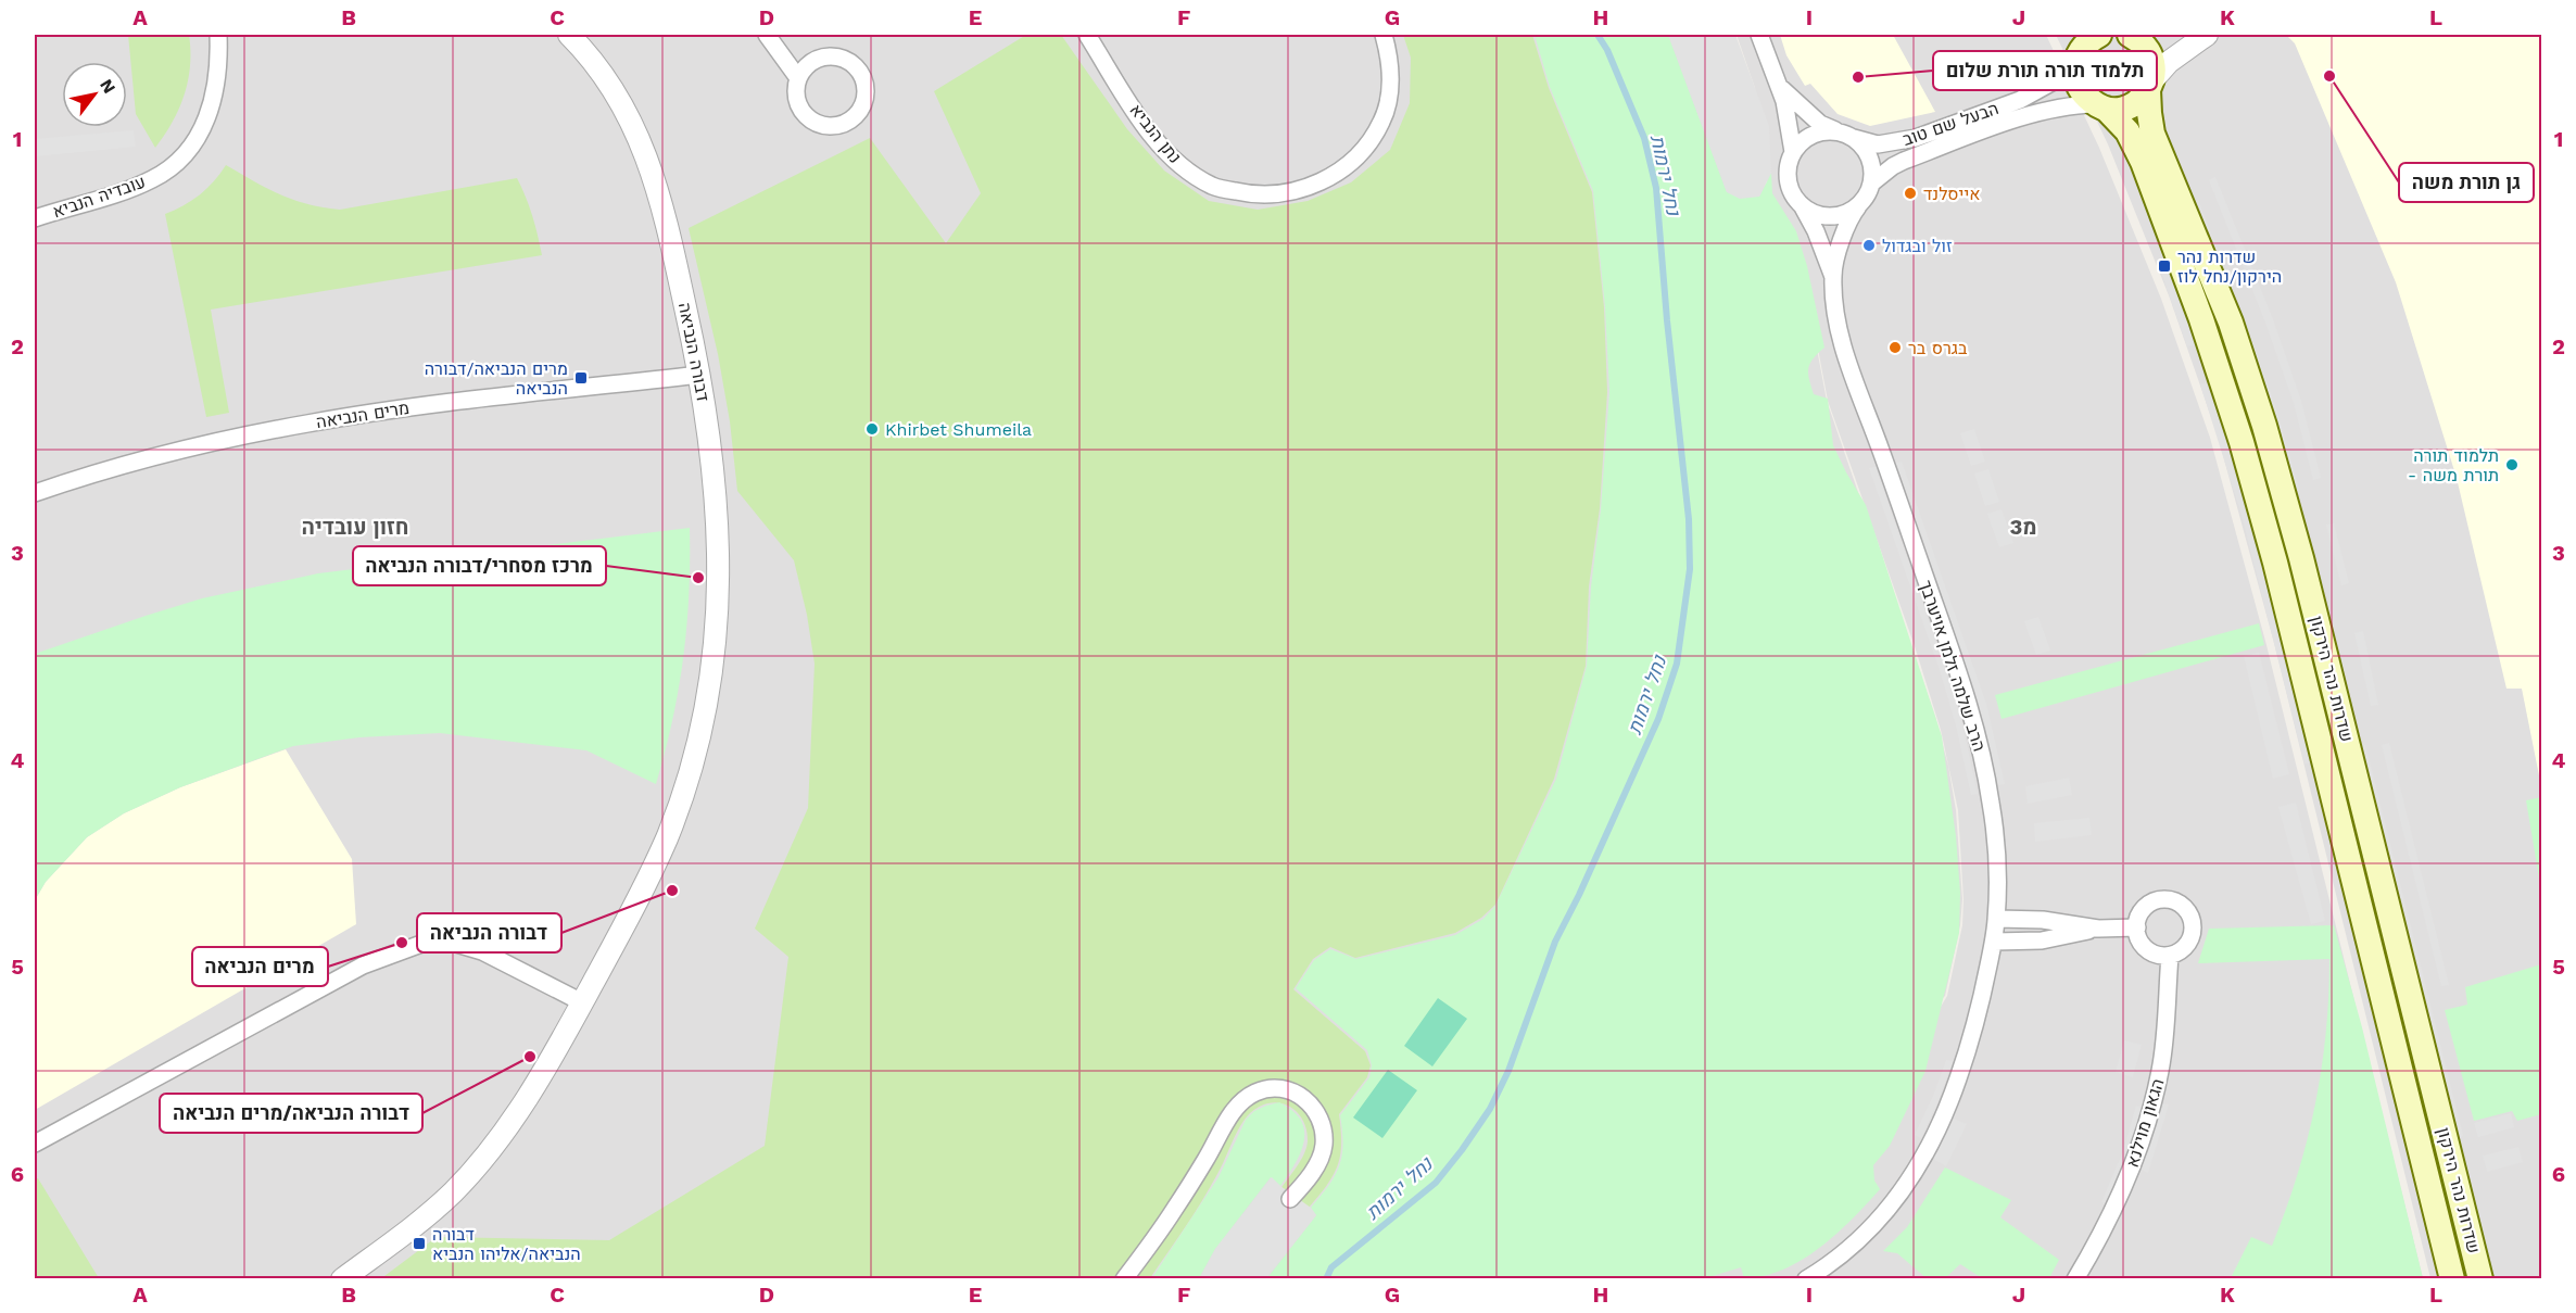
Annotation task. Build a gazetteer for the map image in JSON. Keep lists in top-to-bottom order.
{
  "streets": {
    "main road": ["שדרות נהר הירקון"],
    "street": [
      "הבעל שם טוב",
      "נתן הנביא",
      "עובדיה הנביא",
      "דבורה הנביאה",
      "מרים הנביאה",
      "הרב שלמה זלמן אויערבך",
      "הגאון מוילנא"
    ]
  },
  "crossings": [
    ["הבעל שם טוב", "שדרות נהר הירקון"],
    ["דבורה הנביאה", "מרים הנביאה"]
  ],
  "districts": ["חזון עובדיה", "מ3"],
  "water": ["נחל ירמות"],
  "places": {
    "other": [
      "גן תורת משה",
      "תלמוד תורה תורת שלום",
      "אייסלנד",
      "זול ובגדול",
      "בגרס בר",
      "Khirbet Shumeila",
      "תלמוד תורה - תורת משה",
      "מרכז מסחרי/דבורה הנביאה",
      "דבורה הנביאה",
      "מרים הנביאה",
      "דבורה הנביאה/מרים הנביאה"
    ],
    "transit": ["שדרות נהר הירקון/נחל לוז", "מרים הנביאה/דבורה הנביאה", "דבורה הנביאה/אליהו הנביא"]
  },
  "north": "top right",
  "grid": {
    "columns": [
      "A",
      "B",
      "C",
      "D",
      "E",
      "F",
      "G",
      "H",
      "I",
      "J",
      "K",
      "L"
    ],
    "rows": [
      "1",
      "2",
      "3",
      "4",
      "5",
      "6"
    ]
  }
}
